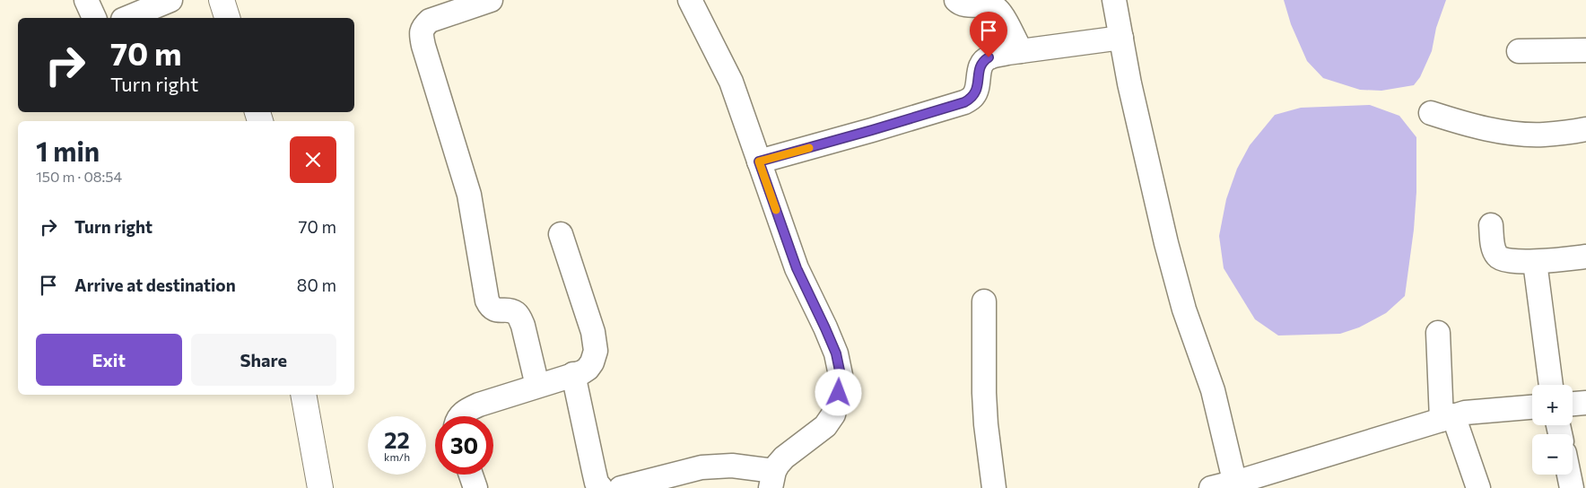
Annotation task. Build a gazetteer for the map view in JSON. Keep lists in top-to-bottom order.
{
  "page": {
    "turn": ["70 m", "Turn right"],
    "heading": ["1 min", "150 m · 08:54"],
    "list": [
      {
        "name": "Turn right",
        "value": "70 m"
      },
      {
        "name": "Arrive at destination",
        "value": "80 m"
      }
    ],
    "buttons": ["Exit", "Share"],
    "map_buttons": ["+", "−"],
    "speed": "22 km/h",
    "limit": "30"
  }
}
